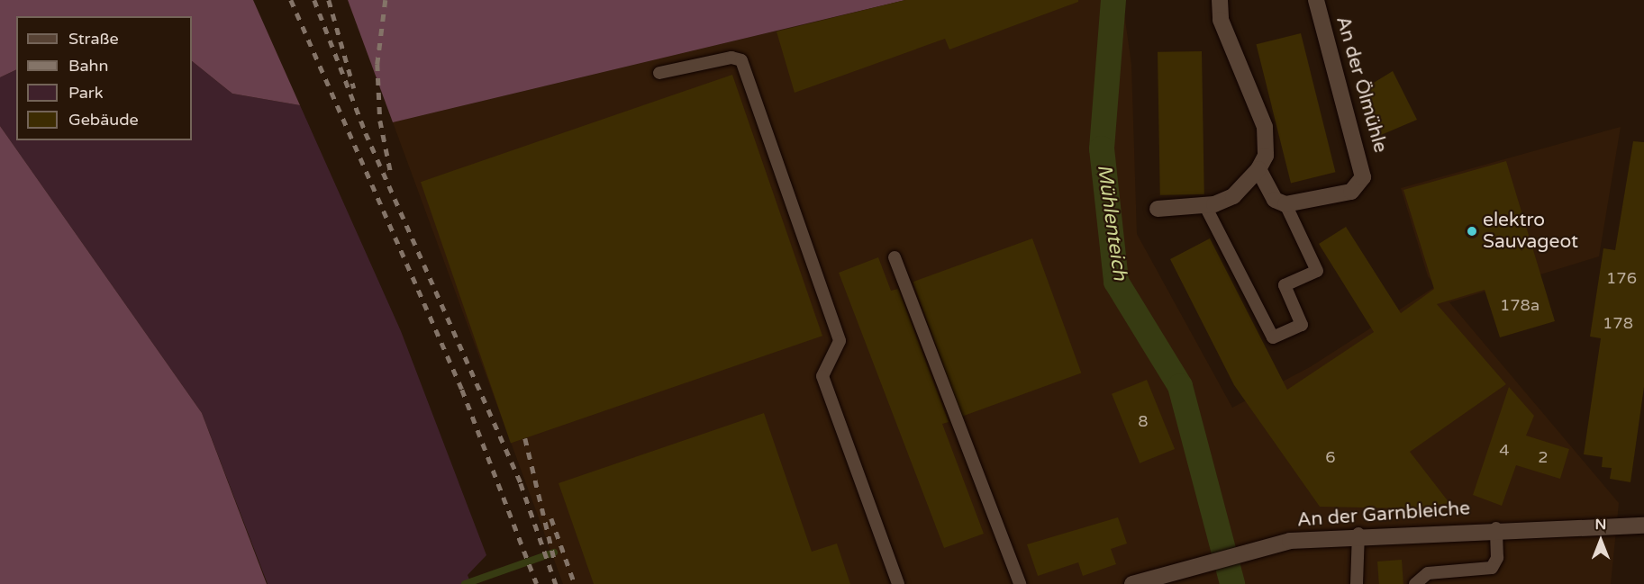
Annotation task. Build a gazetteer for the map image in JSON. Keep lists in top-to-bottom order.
{
  "streets": {
    "street": ["An der Ölmühle", "An der Garnbleiche"]
  },
  "water": ["Mühlenteich"],
  "places": ["elektro Sauvageot"],
  "house_numbers": [
    "176",
    "178a",
    "178",
    "8",
    "4",
    "6",
    "2"
  ],
  "legend": [
    "Straße",
    "Bahn",
    "Park",
    "Gebäude"
  ],
  "north": "top"
}
